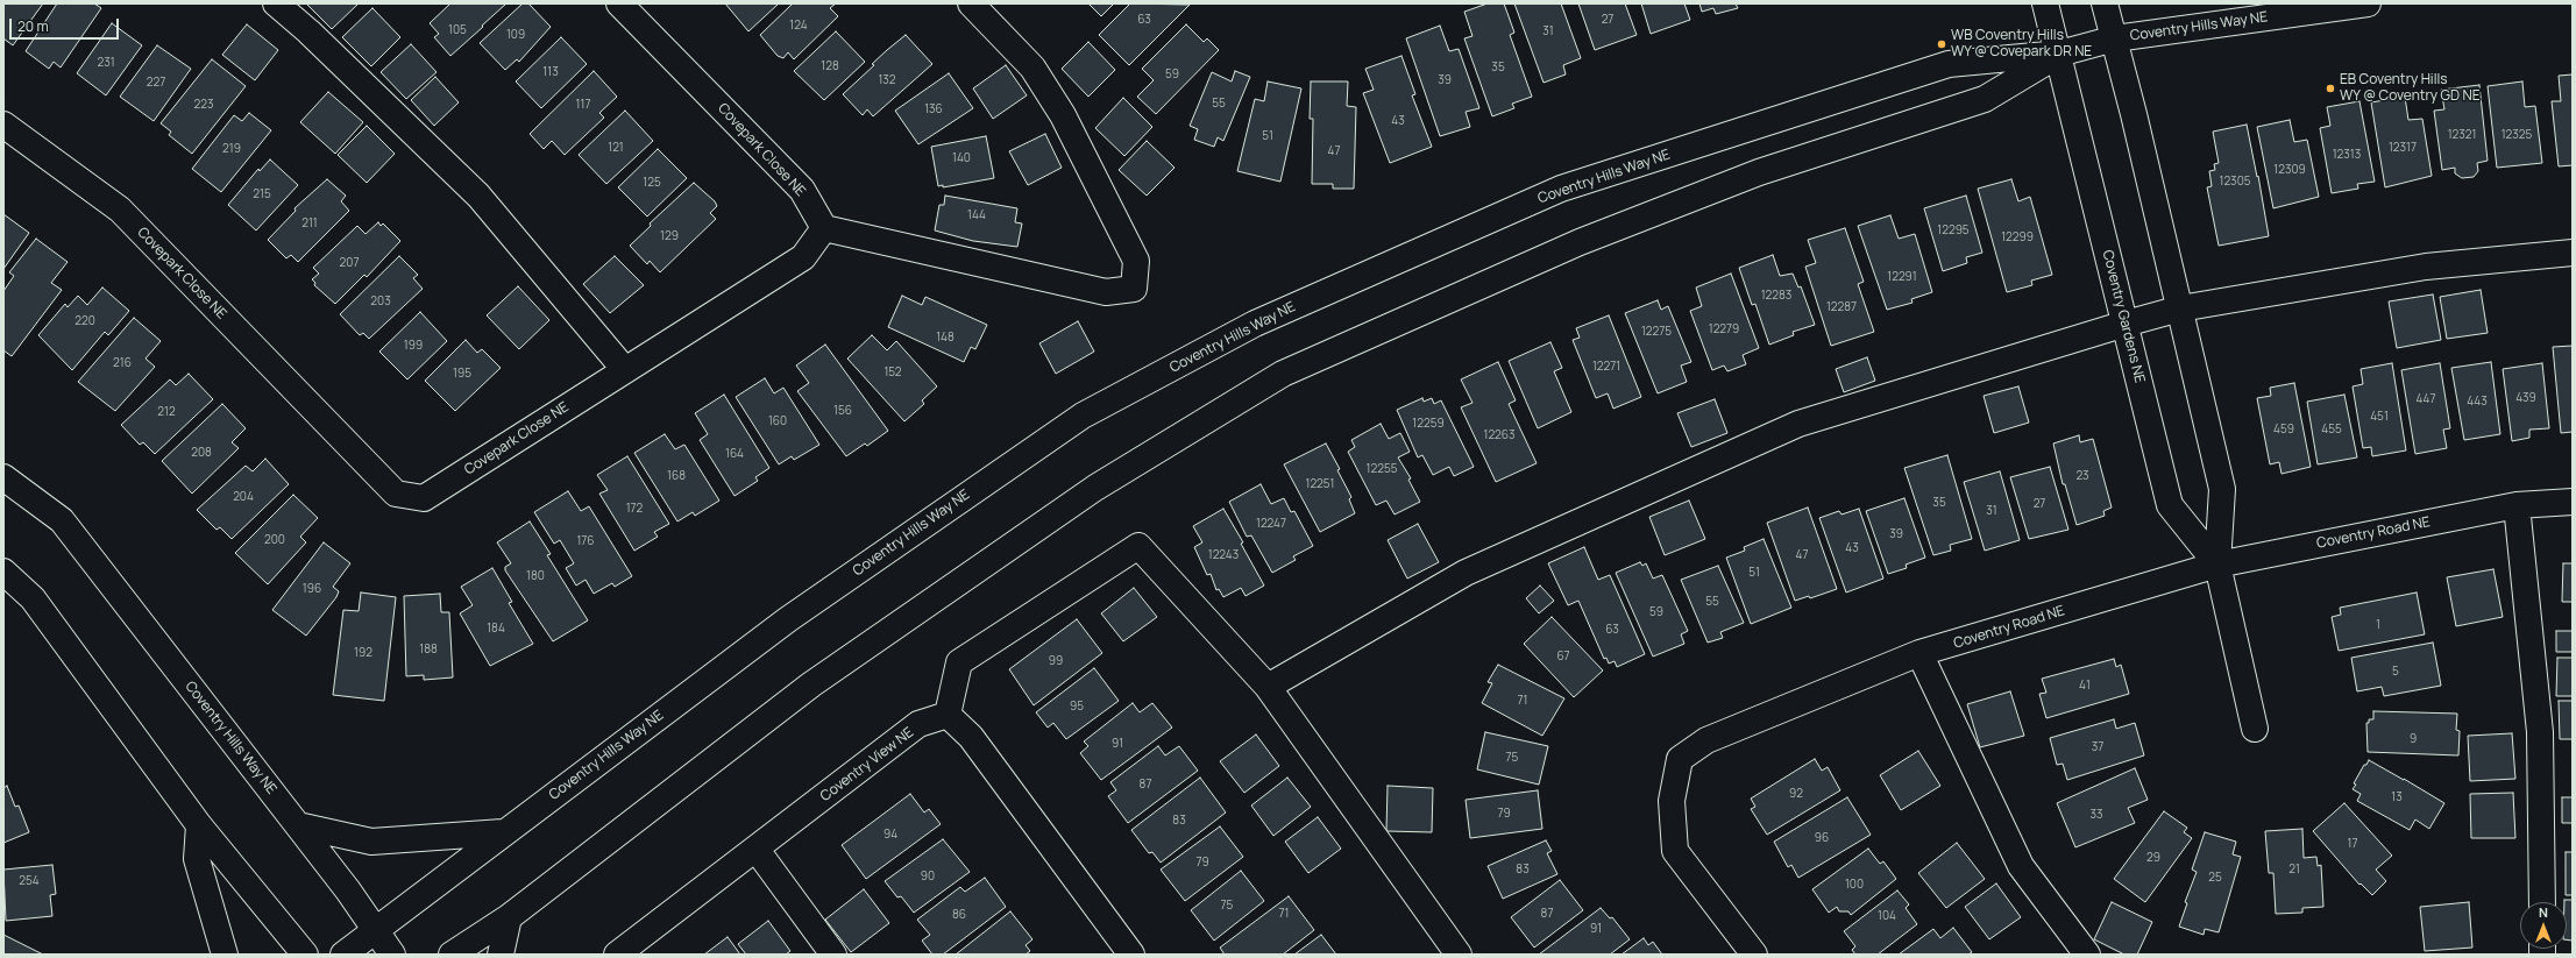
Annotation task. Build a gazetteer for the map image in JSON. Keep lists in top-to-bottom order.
{
  "streets": {
    "street": [
      "Coventry Hills Way NE",
      "Covepark Close NE",
      "Coventry Gardens NE",
      "Coventry Road NE",
      "Coventry View NE"
    ]
  },
  "crossings": [
    ["Coventry Hills Way NE", "Coventry Gardens NE"],
    ["Coventry Gardens NE", "Coventry Road NE"]
  ],
  "places": ["WB Coventry Hills WY @ Covepark DR NE", "EB Coventry Hills WY @ Coventry GD NE"],
  "house_numbers": [
    "63",
    "27",
    "124",
    "105",
    "31",
    "109",
    "231",
    "128",
    "35",
    "113",
    "59",
    "132",
    "39",
    "227",
    "55",
    "223",
    "117",
    "136",
    "43",
    "12321",
    "12325",
    "51",
    "121",
    "12317",
    "219",
    "47",
    "12313",
    "140",
    "12309",
    "12305",
    "125",
    "215",
    "144",
    "211",
    "12295",
    "129",
    "12299",
    "207",
    "12291",
    "12283",
    "203",
    "12287",
    "220",
    "12279",
    "12275",
    "148",
    "199",
    "216",
    "12271",
    "152",
    "195",
    "439",
    "447",
    "443",
    "156",
    "212",
    "451",
    "160",
    "12259",
    "459",
    "455",
    "12263",
    "208",
    "164",
    "12255",
    "168",
    "23",
    "12251",
    "204",
    "35",
    "27",
    "172",
    "31",
    "12247",
    "39",
    "200",
    "176",
    "43",
    "12243",
    "47",
    "51",
    "180",
    "196",
    "55",
    "59",
    "1",
    "184",
    "63",
    "188",
    "192",
    "67",
    "99",
    "5",
    "41",
    "71",
    "95",
    "9",
    "91",
    "37",
    "75",
    "87",
    "92",
    "13",
    "79",
    "33",
    "83",
    "94",
    "96",
    "17",
    "29",
    "79",
    "83",
    "21",
    "90",
    "25",
    "254",
    "100",
    "75",
    "71",
    "87",
    "86",
    "104",
    "91"
  ],
  "scale_bar": "20 m",
  "north": "top"
}
